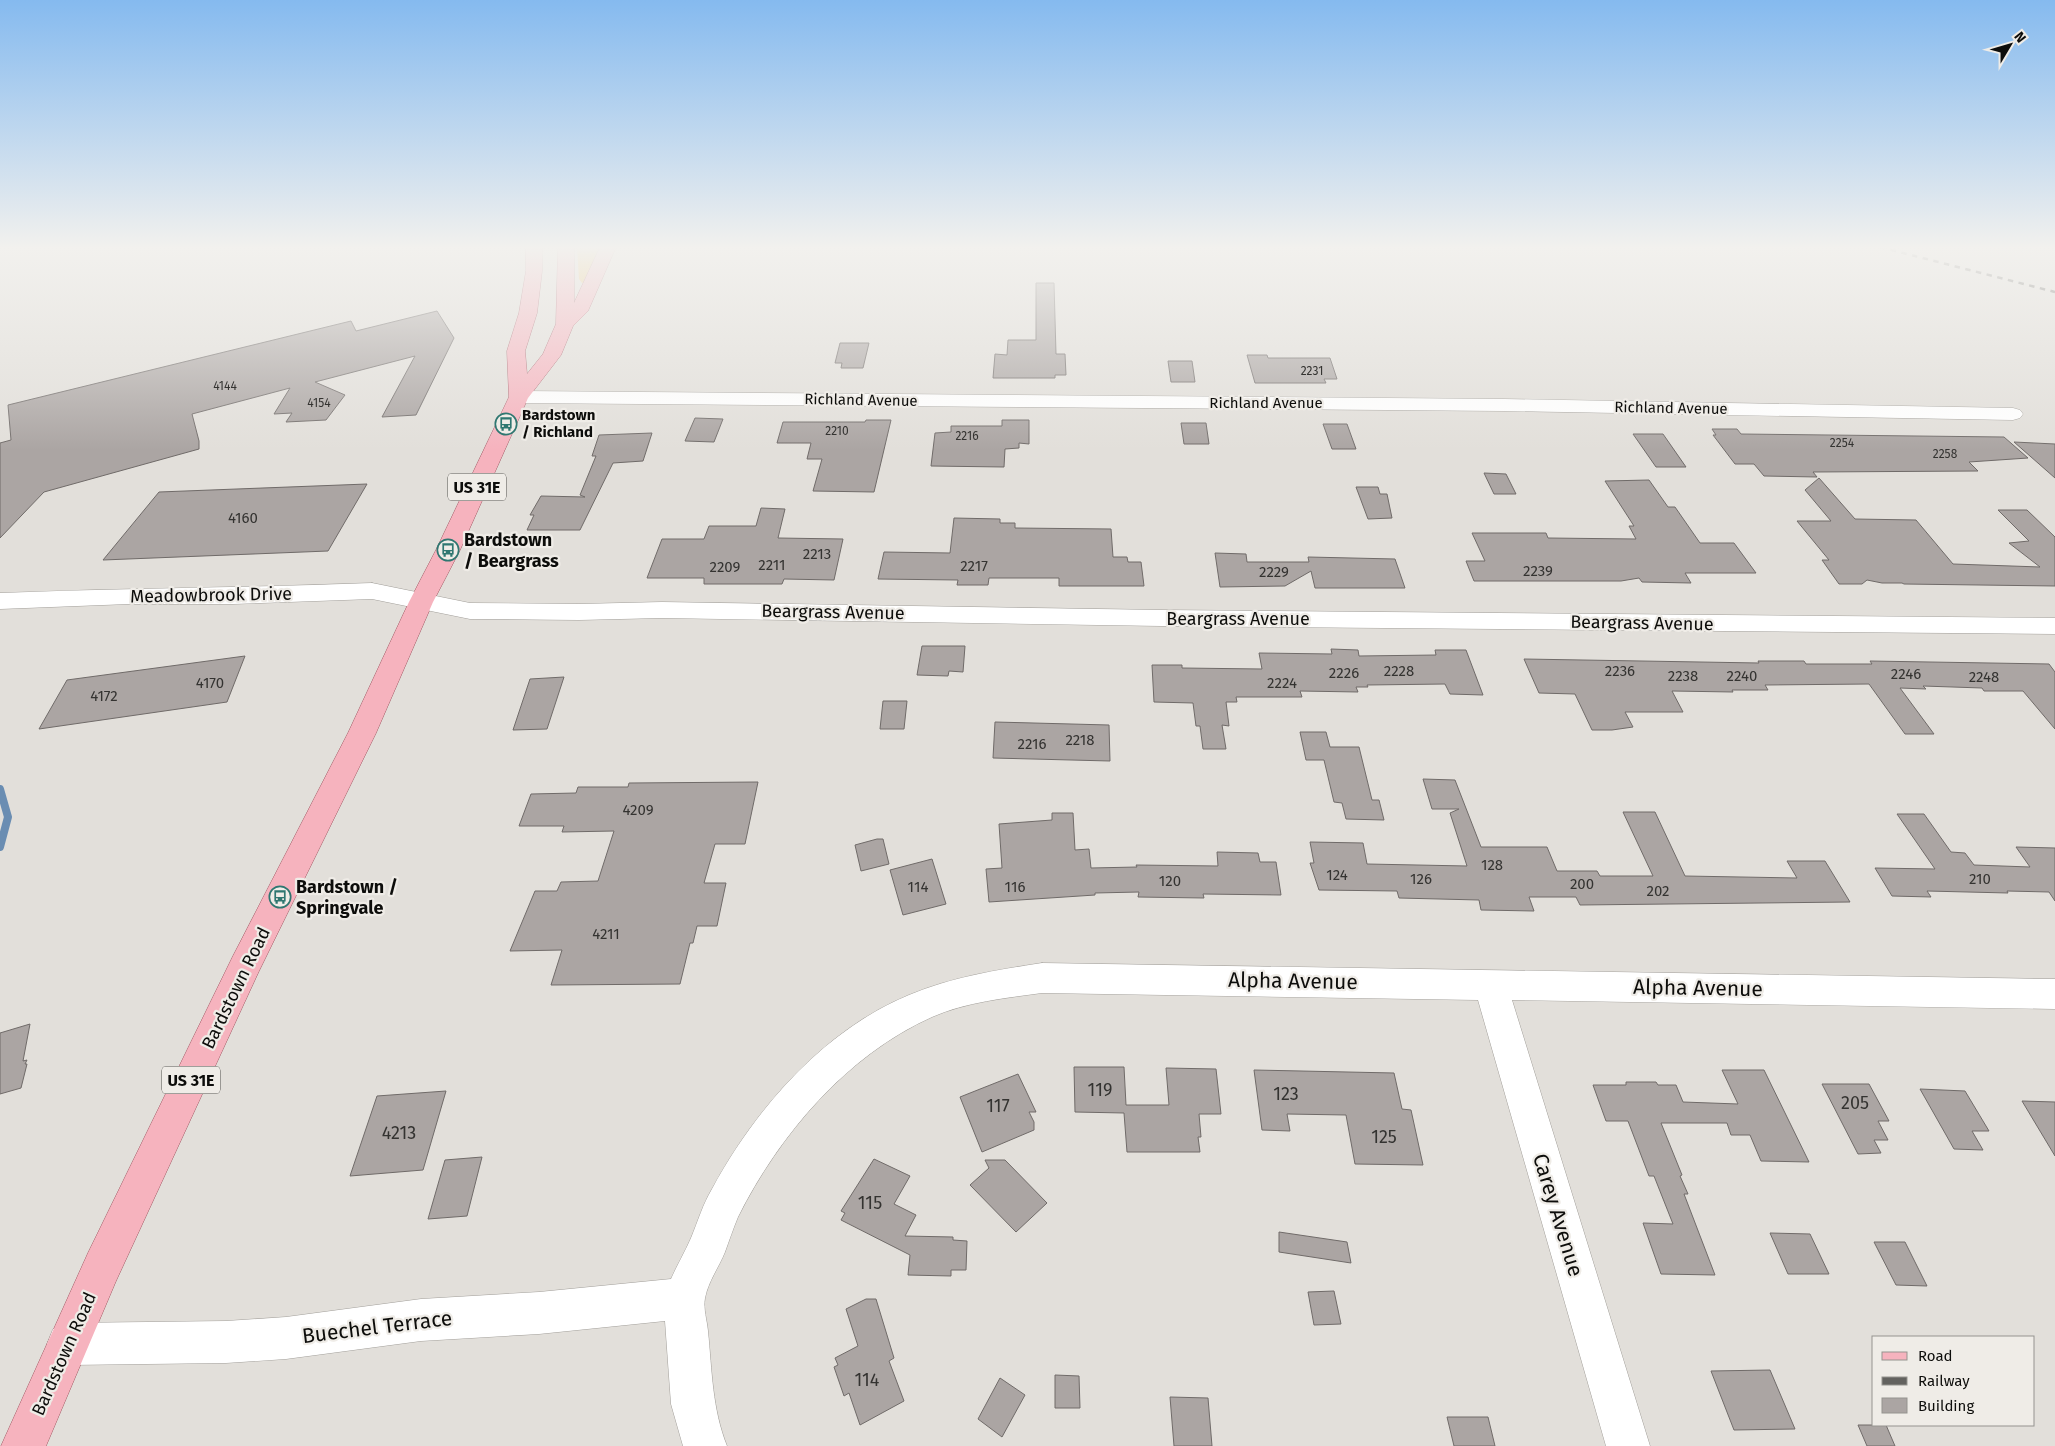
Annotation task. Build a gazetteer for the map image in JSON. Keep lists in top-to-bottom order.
{
  "streets": {
    "main road": ["US 31E", "Bardstown Road"],
    "street": [
      "Richland Avenue",
      "Meadowbrook Drive",
      "Beargrass Avenue",
      "Alpha Avenue",
      "Carey Avenue",
      "Buechel Terrace"
    ]
  },
  "crossings": [
    ["Richland Avenue", "Bardstown Road"],
    ["US 31E", "Bardstown Road"],
    ["Meadowbrook Drive", "Beargrass Avenue"],
    ["Meadowbrook Drive", "Bardstown Road"],
    ["Beargrass Avenue", "Bardstown Road"],
    ["Alpha Avenue", "Carey Avenue"],
    ["Alpha Avenue", "Buechel Terrace"],
    ["Bardstown Road", "Buechel Terrace"]
  ],
  "places": {
    "bus stop": ["Bardstown / Richland", "Bardstown / Beargrass", "Bardstown / Springvale"]
  },
  "house_numbers": [
    "2231",
    "4144",
    "4154",
    "2210",
    "2216",
    "2254",
    "2258",
    "4160",
    "2213",
    "2211",
    "2217",
    "2209",
    "2239",
    "2229",
    "2228",
    "2236",
    "2226",
    "2246",
    "2238",
    "2240",
    "2248",
    "4170",
    "2224",
    "4172",
    "2218",
    "2216",
    "4209",
    "128",
    "124",
    "126",
    "210",
    "120",
    "200",
    "114",
    "116",
    "202",
    "4211",
    "119",
    "123",
    "205",
    "117",
    "4213",
    "125",
    "115",
    "114"
  ],
  "legend": ["Road", "Railway", "Building"],
  "north": "top right"
}
